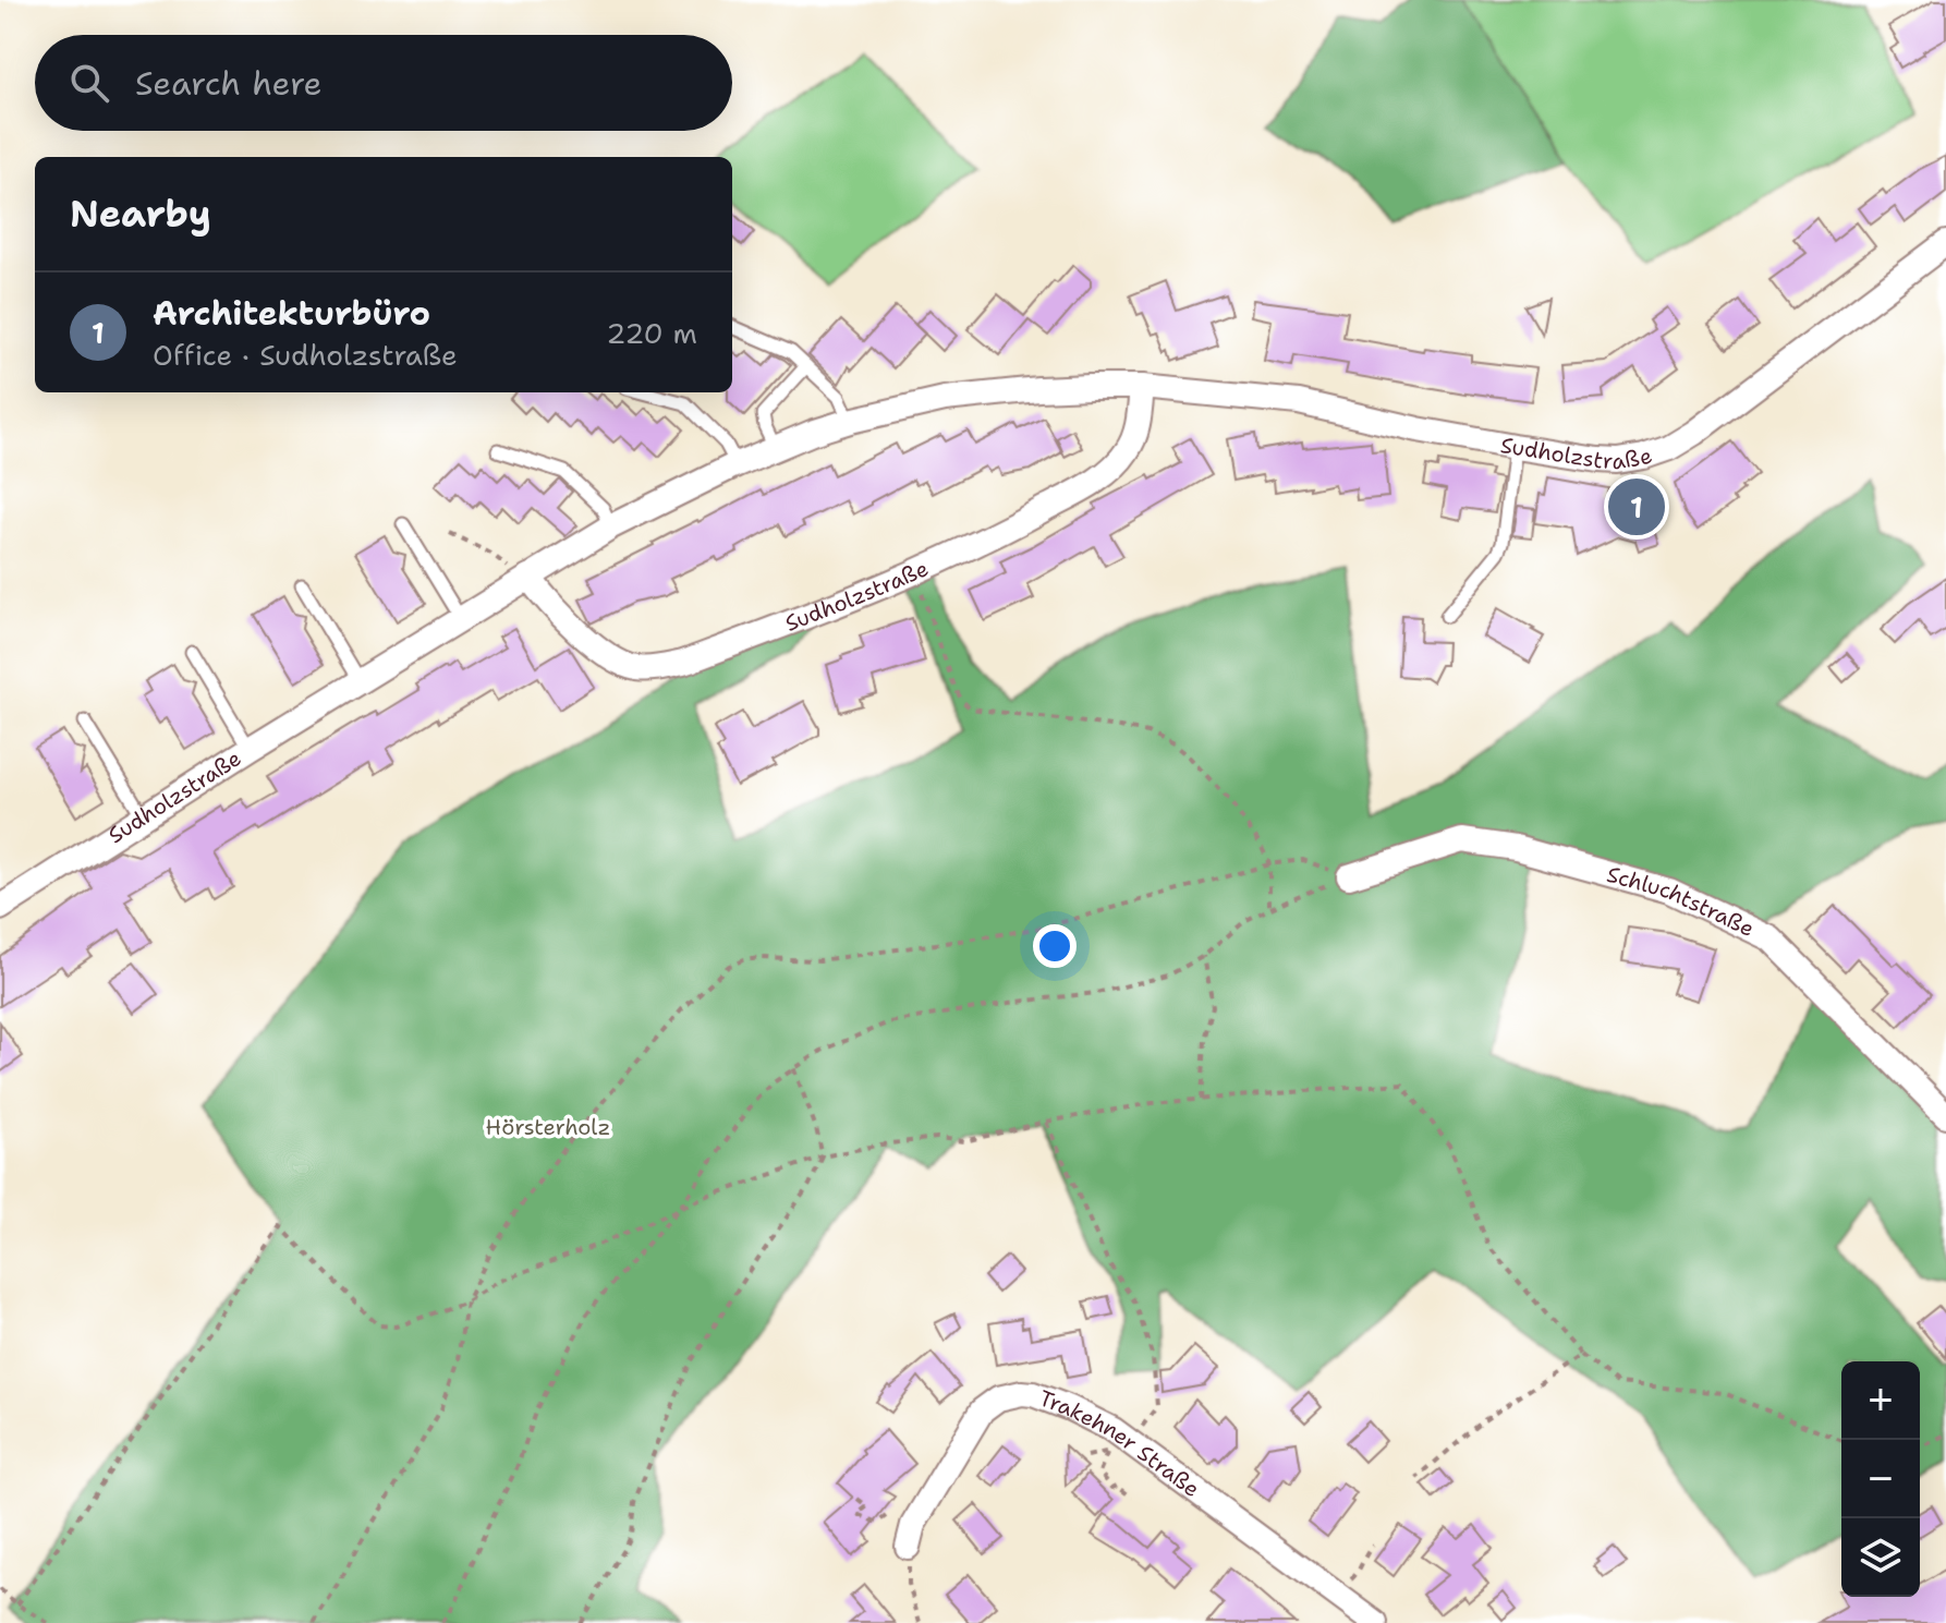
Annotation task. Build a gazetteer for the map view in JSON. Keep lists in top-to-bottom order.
{
  "streets": {
    "street": ["Sudholzstraße", "Schluchtstraße", "Trakehner Straße"]
  },
  "parks": ["Hörsterholz"],
  "page": {
    "search": "Search here",
    "heading": "Nearby",
    "list": [
      {
        "mark": "1",
        "name": "Architekturbüro",
        "note": "Office · Sudholzstraße",
        "value": "220 m"
      }
    ],
    "pins": "1",
    "map_buttons": ["+", "−"]
  }
}
